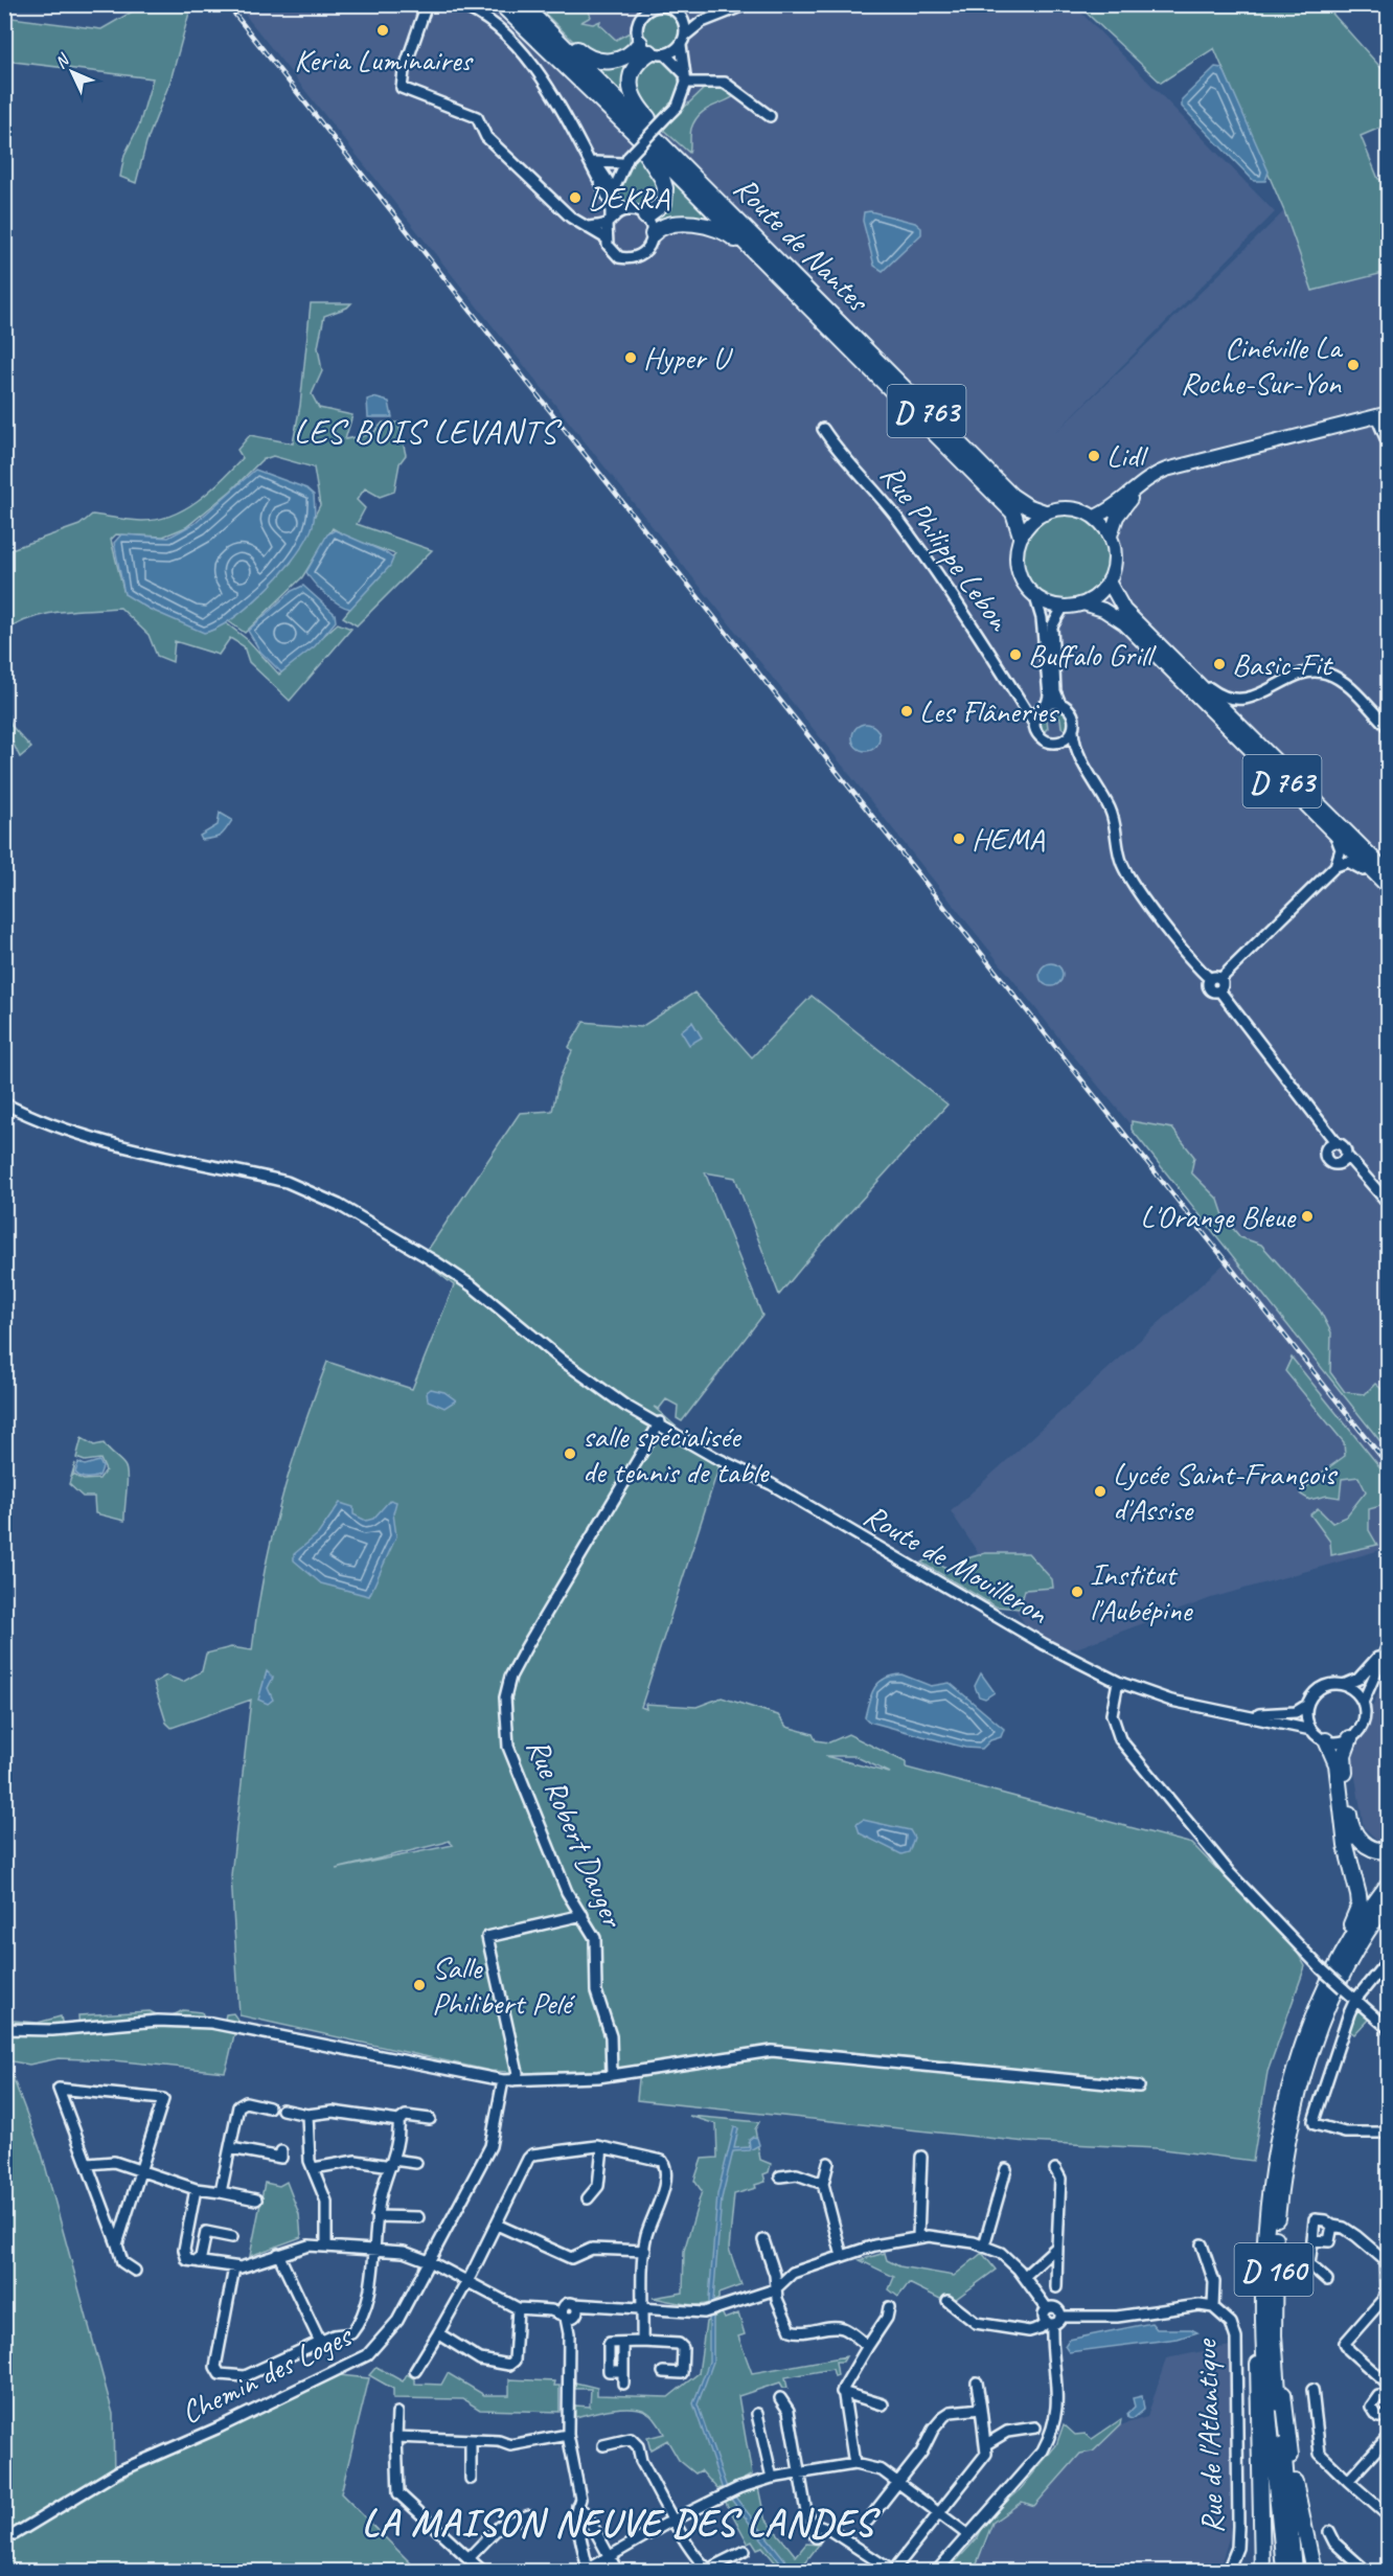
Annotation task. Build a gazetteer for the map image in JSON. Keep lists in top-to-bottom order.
{
  "streets": {
    "highway": ["Route de Nantes", "D 763", "D 160"],
    "street": [
      "Rue Philippe Lebon",
      "Route de Mouilleron",
      "Rue Robert Dauger",
      "Chemin des Loges",
      "Rue de l'Atlantique"
    ]
  },
  "crossings": [
    ["Route de Nantes", "D 763"],
    ["Route de Mouilleron", "Rue Robert Dauger"],
    ["Rue Robert Dauger", "Chemin des Loges"]
  ],
  "districts": ["LES BOIS LEVANTS", "LA MAISON NEUVE DES LANDES"],
  "places": [
    "Keria Luminaires",
    "DEKRA",
    "Hyper U",
    "Cinéville La Roche-Sur-Yon",
    "Lidl",
    "Buffalo Grill",
    "Basic-Fit",
    "Les Flâneries",
    "HEMA",
    "L'Orange Bleue",
    "salle spécialisée de tennis de table",
    "Lycée Saint-François d'Assise",
    "Institut l'Aubépine",
    "Salle Philibert Pelé"
  ],
  "north": "top left"
}
